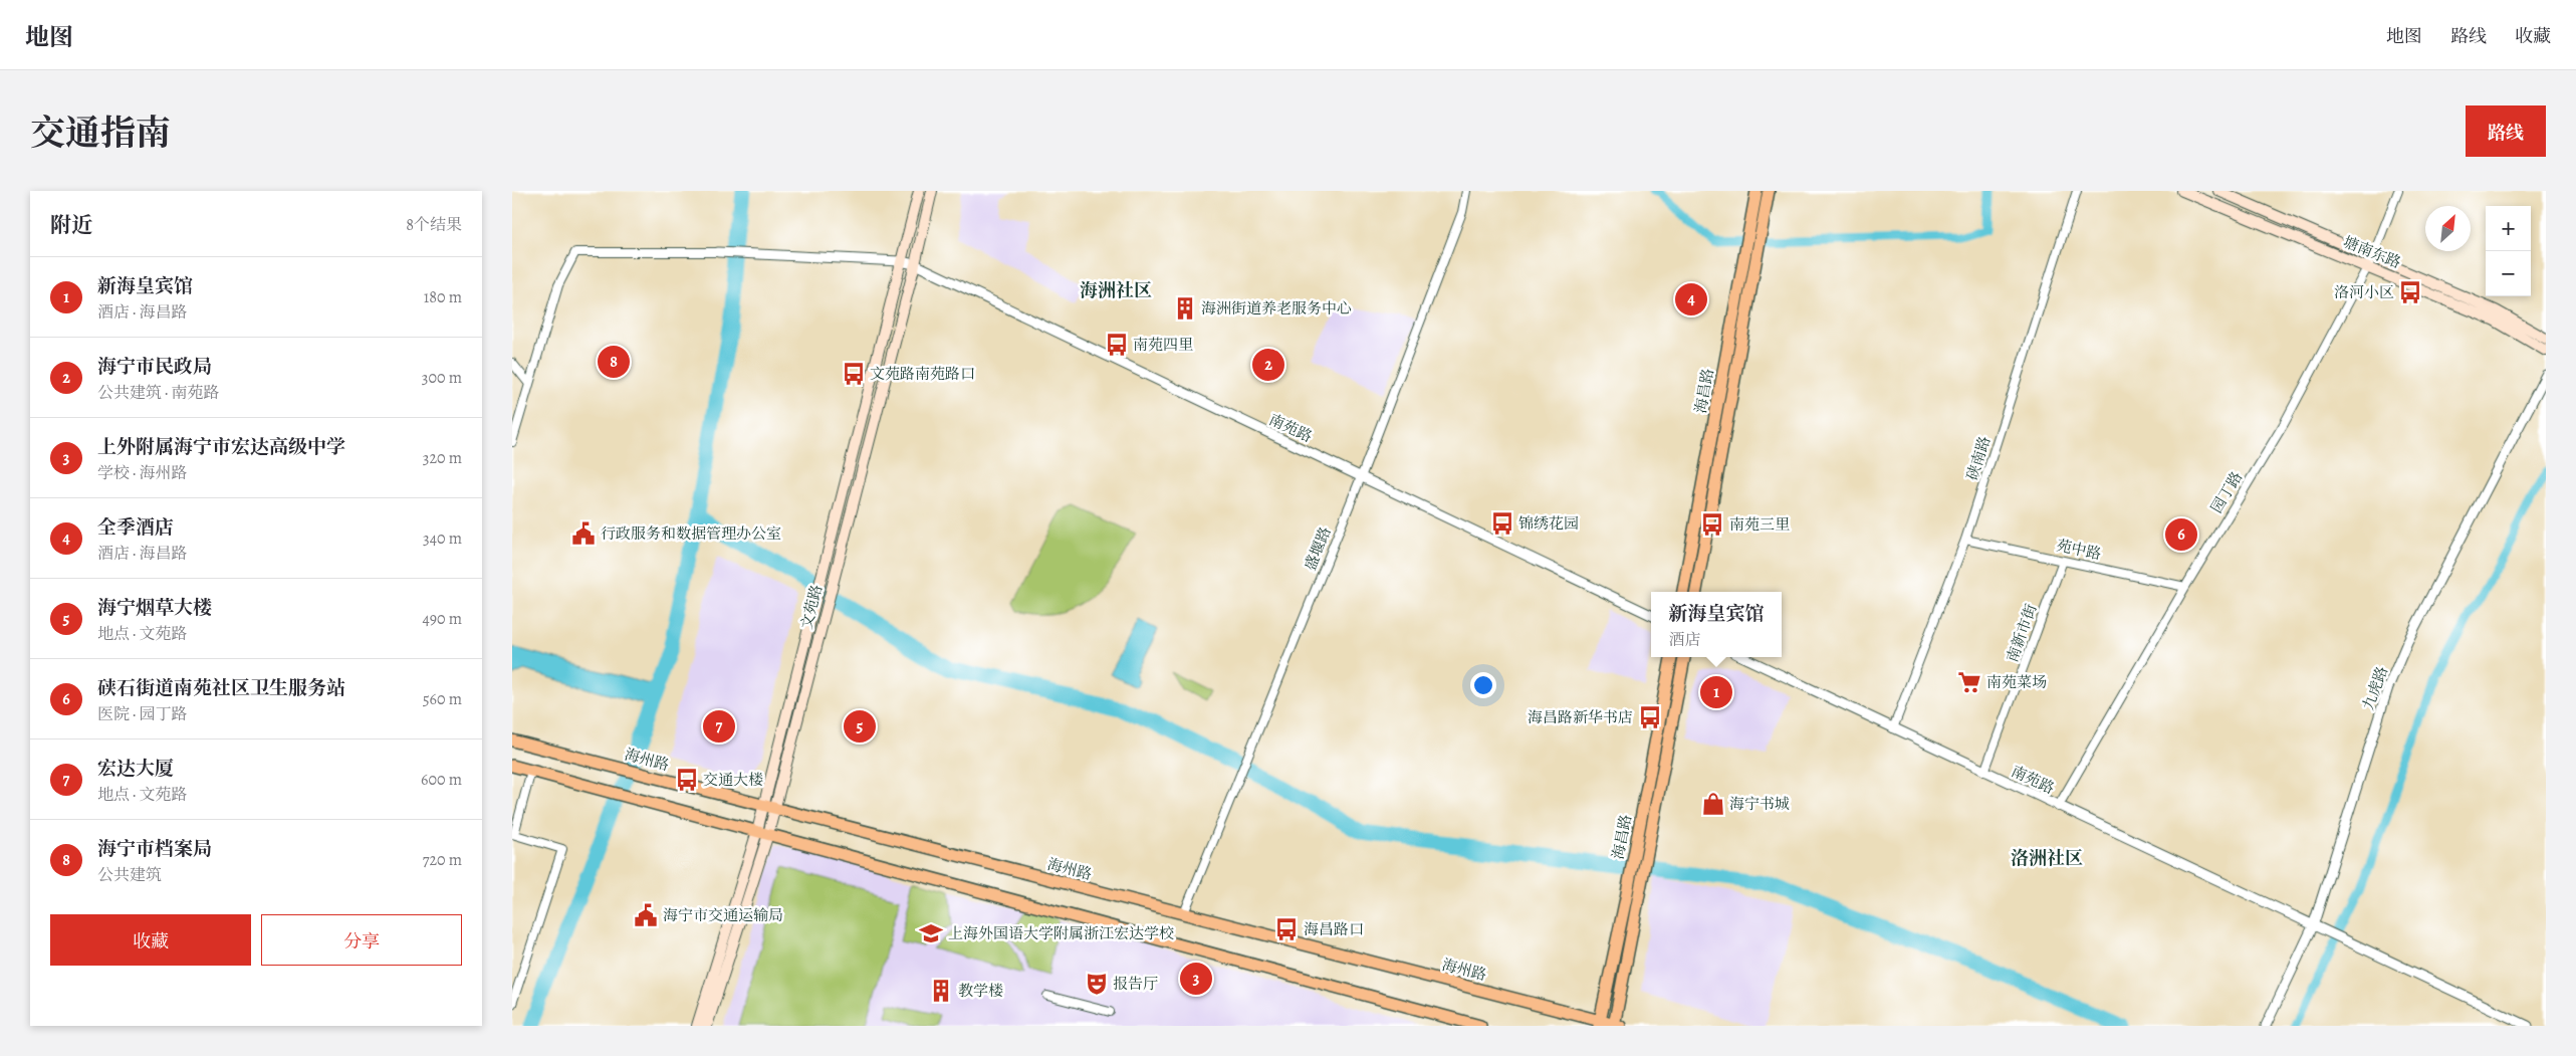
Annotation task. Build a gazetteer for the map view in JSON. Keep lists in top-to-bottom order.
{
  "streets": {
    "main road": [
      "塘南东路",
      "海昌路",
      "文苑路",
      "海州路"
    ],
    "street": [
      "南苑路",
      "硖南路",
      "园丁路",
      "盛堰路",
      "苑中路",
      "南新市街",
      "九虎路"
    ]
  },
  "crossings": [
    ["塘南东路", "园丁路"],
    ["海昌路", "海州路"],
    ["南苑路", "硖南路"],
    ["南苑路", "园丁路"],
    ["南苑路", "盛堰路"],
    ["南苑路", "文苑路"],
    ["南苑路", "南新市街"],
    ["南苑路", "九虎路"],
    ["硖南路", "苑中路"],
    ["园丁路", "苑中路"],
    ["盛堰路", "海州路"],
    ["苑中路", "南新市街"],
    ["文苑路", "海州路"]
  ],
  "districts": ["海洲社区", "洛洲社区"],
  "places": {
    "bus stop": [
      "洛河小区",
      "南苑四里",
      "文苑路南苑路口",
      "锦绣花园",
      "南苑三里",
      "海昌路新华书店",
      "交通大楼",
      "海昌路口"
    ],
    "building": ["海洲街道养老服务中心", "教学楼"],
    "public building": ["行政服务和数据管理办公室", "海宁市交通运输局"],
    "supermarket": ["南苑菜场"],
    "shop": ["海宁书城"],
    "school or university": ["上海外国语大学附属浙江宏达学校"],
    "theatre": ["报告厅"]
  },
  "north": "top right",
  "page": {
    "header": "地图",
    "nav": ["地图", "路线", "收藏"],
    "title": "交通指南",
    "buttons": [
      "路线",
      ["收藏", "分享"]
    ],
    "heading": ["附近", "8个结果"],
    "map_buttons": ["+", "−"],
    "list": [
      {
        "mark": "1",
        "name": "新海皇宾馆",
        "note": "酒店 · 海昌路",
        "value": "180 m"
      },
      {
        "mark": "2",
        "name": "海宁市民政局",
        "note": "公共建筑 · 南苑路",
        "value": "300 m"
      },
      {
        "mark": "3",
        "name": "上外附属海宁市宏达高级中学",
        "note": "学校 · 海州路",
        "value": "320 m"
      },
      {
        "mark": "4",
        "name": "全季酒店",
        "note": "酒店 · 海昌路",
        "value": "340 m"
      },
      {
        "mark": "5",
        "name": "海宁烟草大楼",
        "note": "地点 · 文苑路",
        "value": "490 m"
      },
      {
        "mark": "6",
        "name": "硖石街道南苑社区卫生服务站",
        "note": "医院 · 园丁路",
        "value": "560 m"
      },
      {
        "mark": "7",
        "name": "宏达大厦",
        "note": "地点 · 文苑路",
        "value": "600 m"
      },
      {
        "mark": "8",
        "name": "海宁市档案局",
        "note": "公共建筑",
        "value": "720 m"
      }
    ],
    "pins": [
      "4",
      "8",
      "2",
      "6",
      "1",
      "5",
      "7",
      "3"
    ],
    "popup": ["新海皇宾馆", "酒店"]
  }
}
